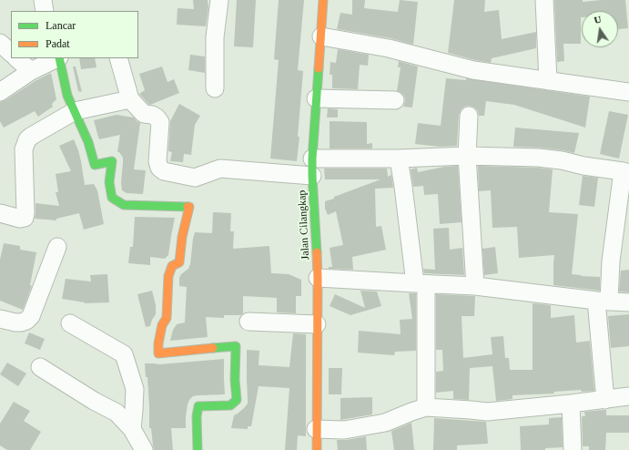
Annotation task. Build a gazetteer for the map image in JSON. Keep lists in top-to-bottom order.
{
  "streets": {
    "street": ["Jalan Cilangkap"]
  },
  "legend": ["Lancar", "Padat"],
  "north": "top"
}
